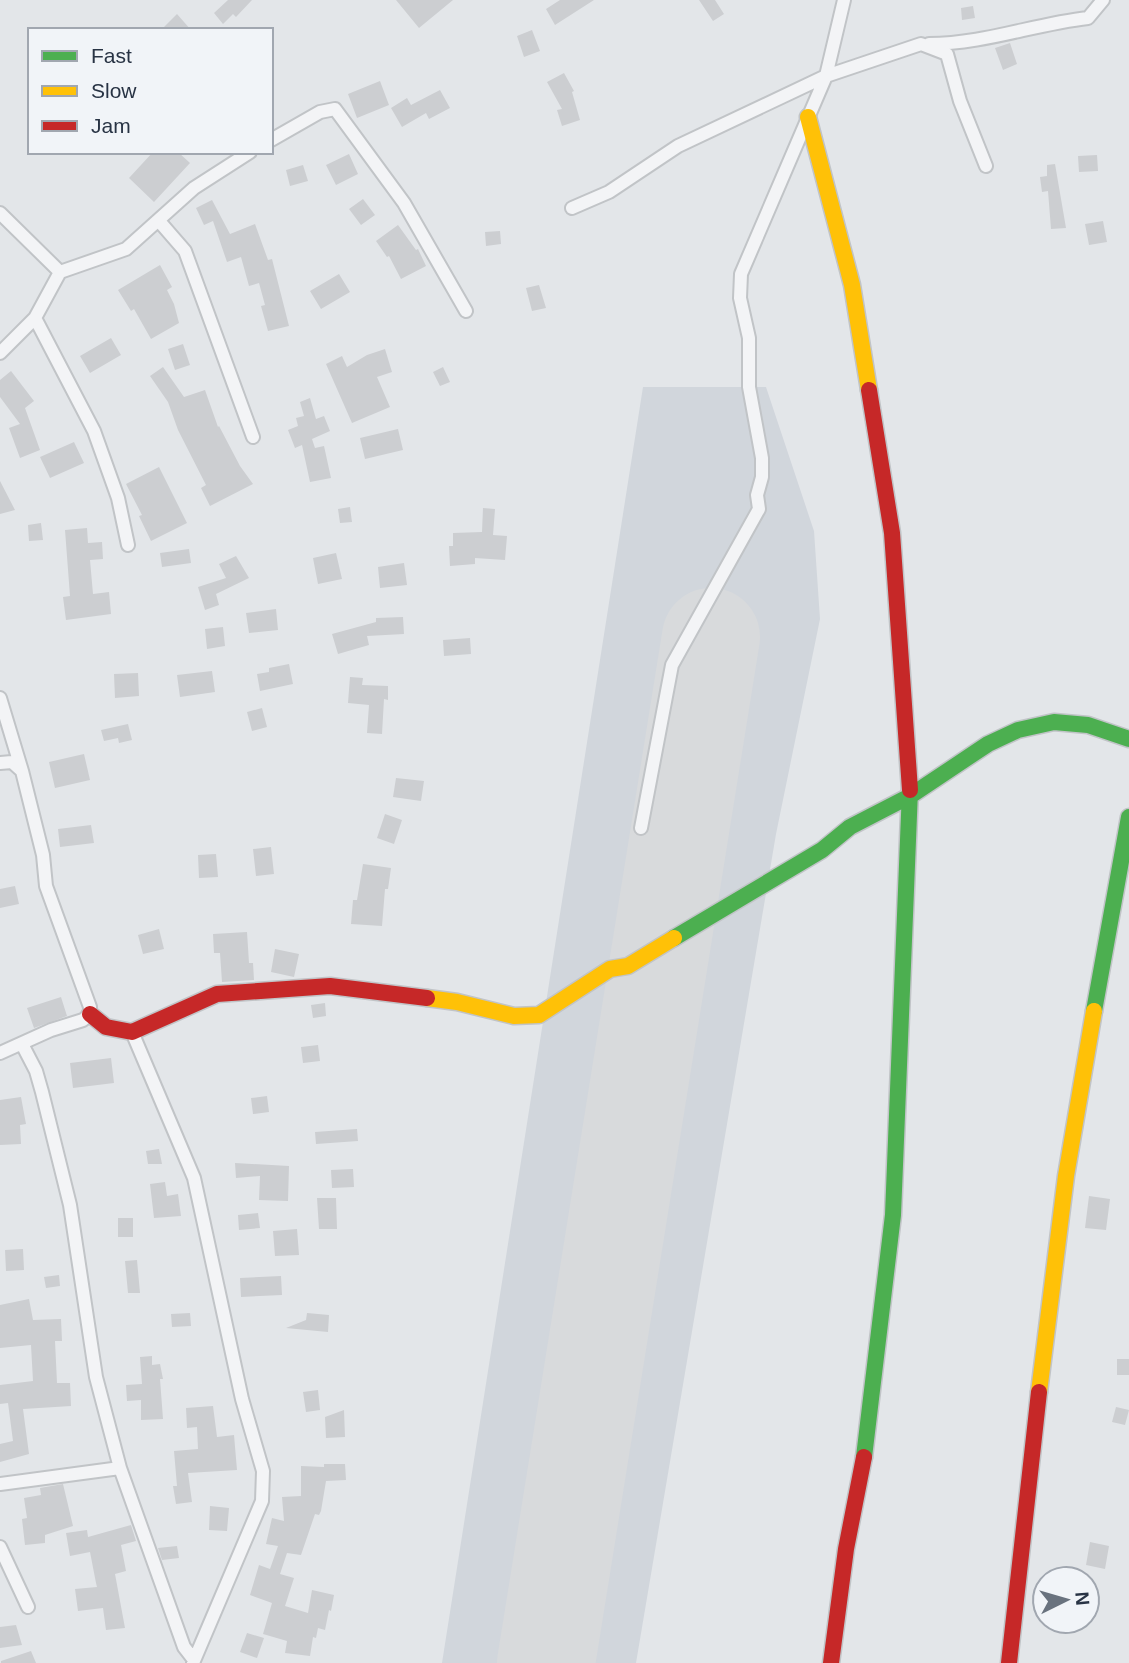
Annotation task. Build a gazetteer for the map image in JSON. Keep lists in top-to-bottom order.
{
  "legend": ["Fast", "Slow", "Jam"],
  "north": "right"
}
